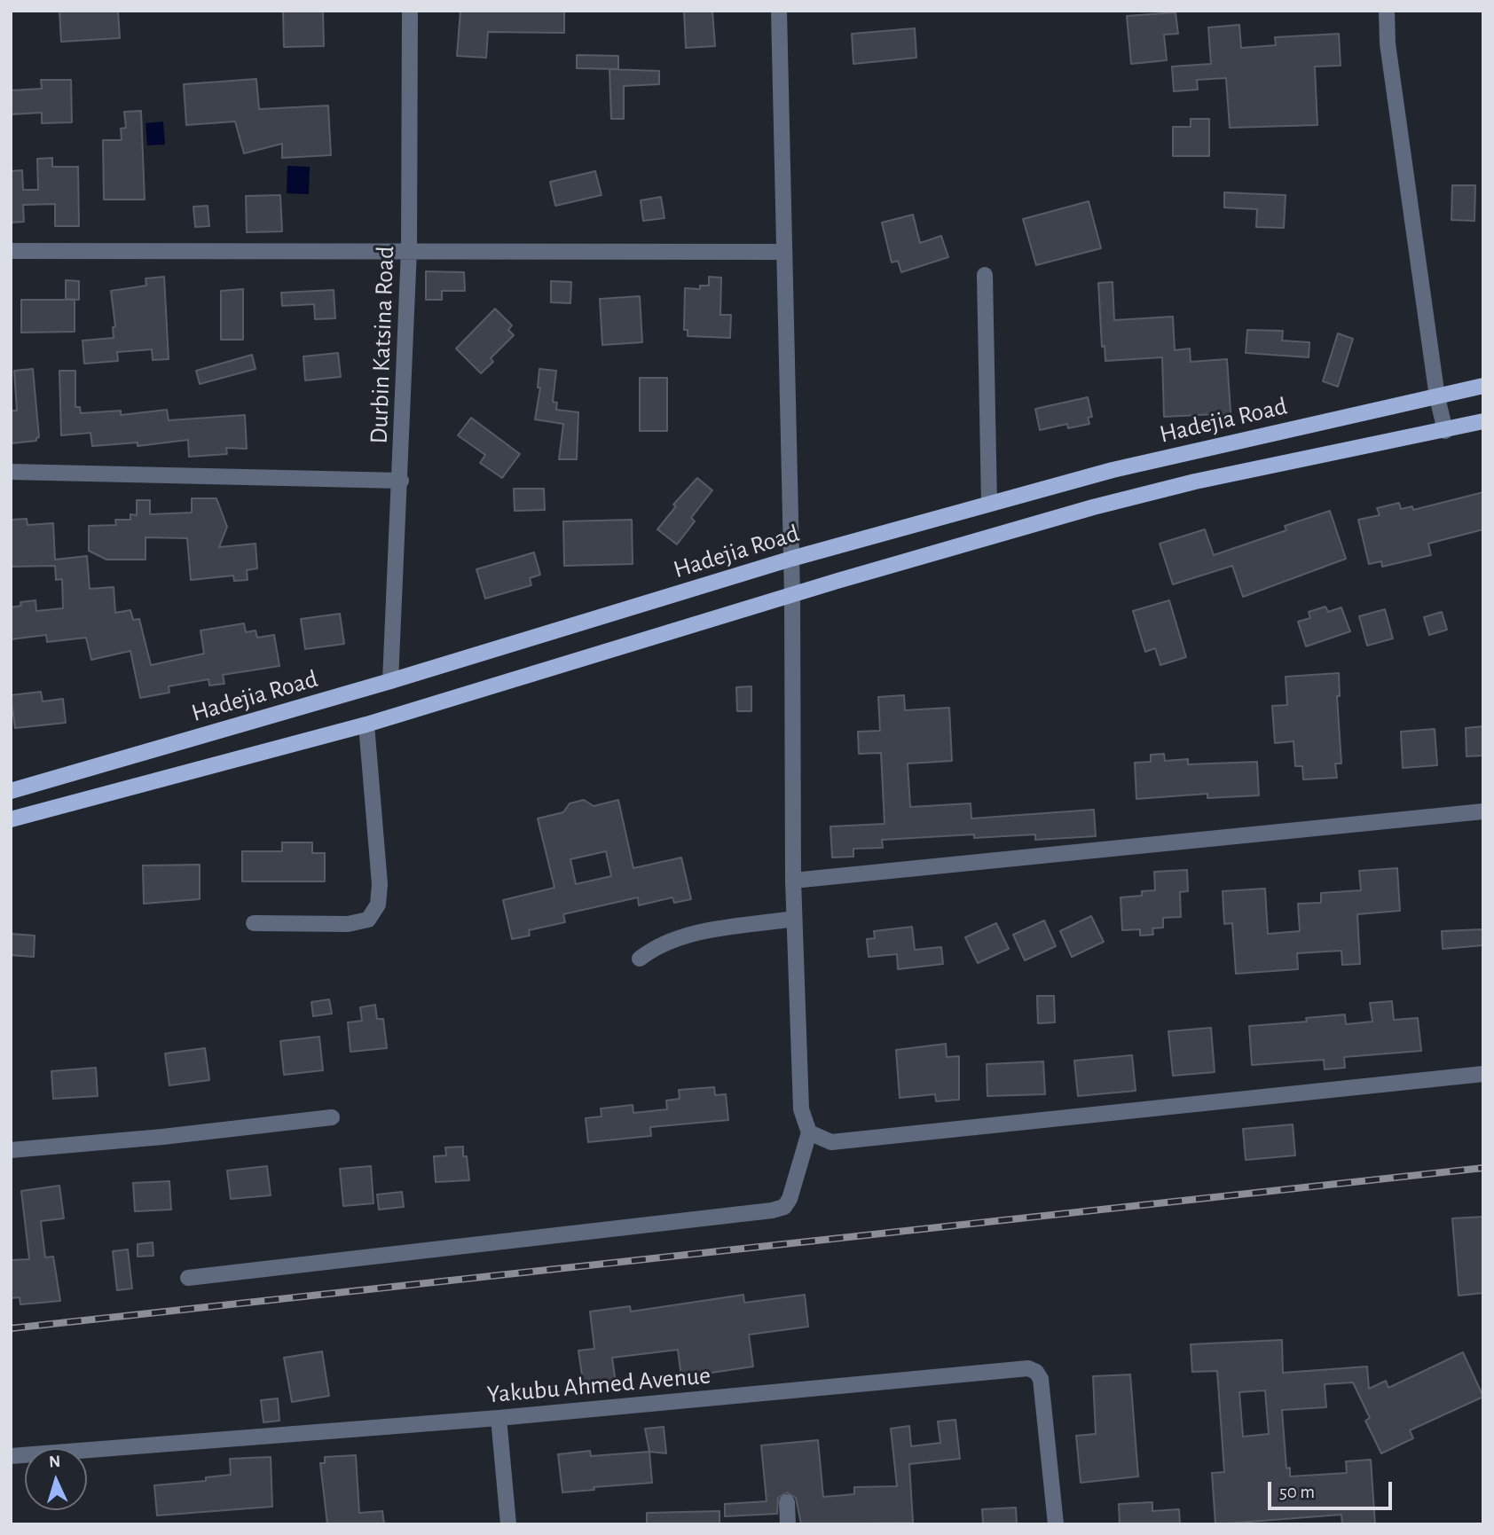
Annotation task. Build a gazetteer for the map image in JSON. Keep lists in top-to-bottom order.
{
  "streets": {
    "main road": ["Hadejia Road"],
    "street": ["Durbin Katsina Road", "Yakubu Ahmed Avenue"]
  },
  "crossings": [
    ["Durbin Katsina Road", "Hadejia Road"]
  ],
  "scale_bar": "50 m",
  "north": "top"
}
